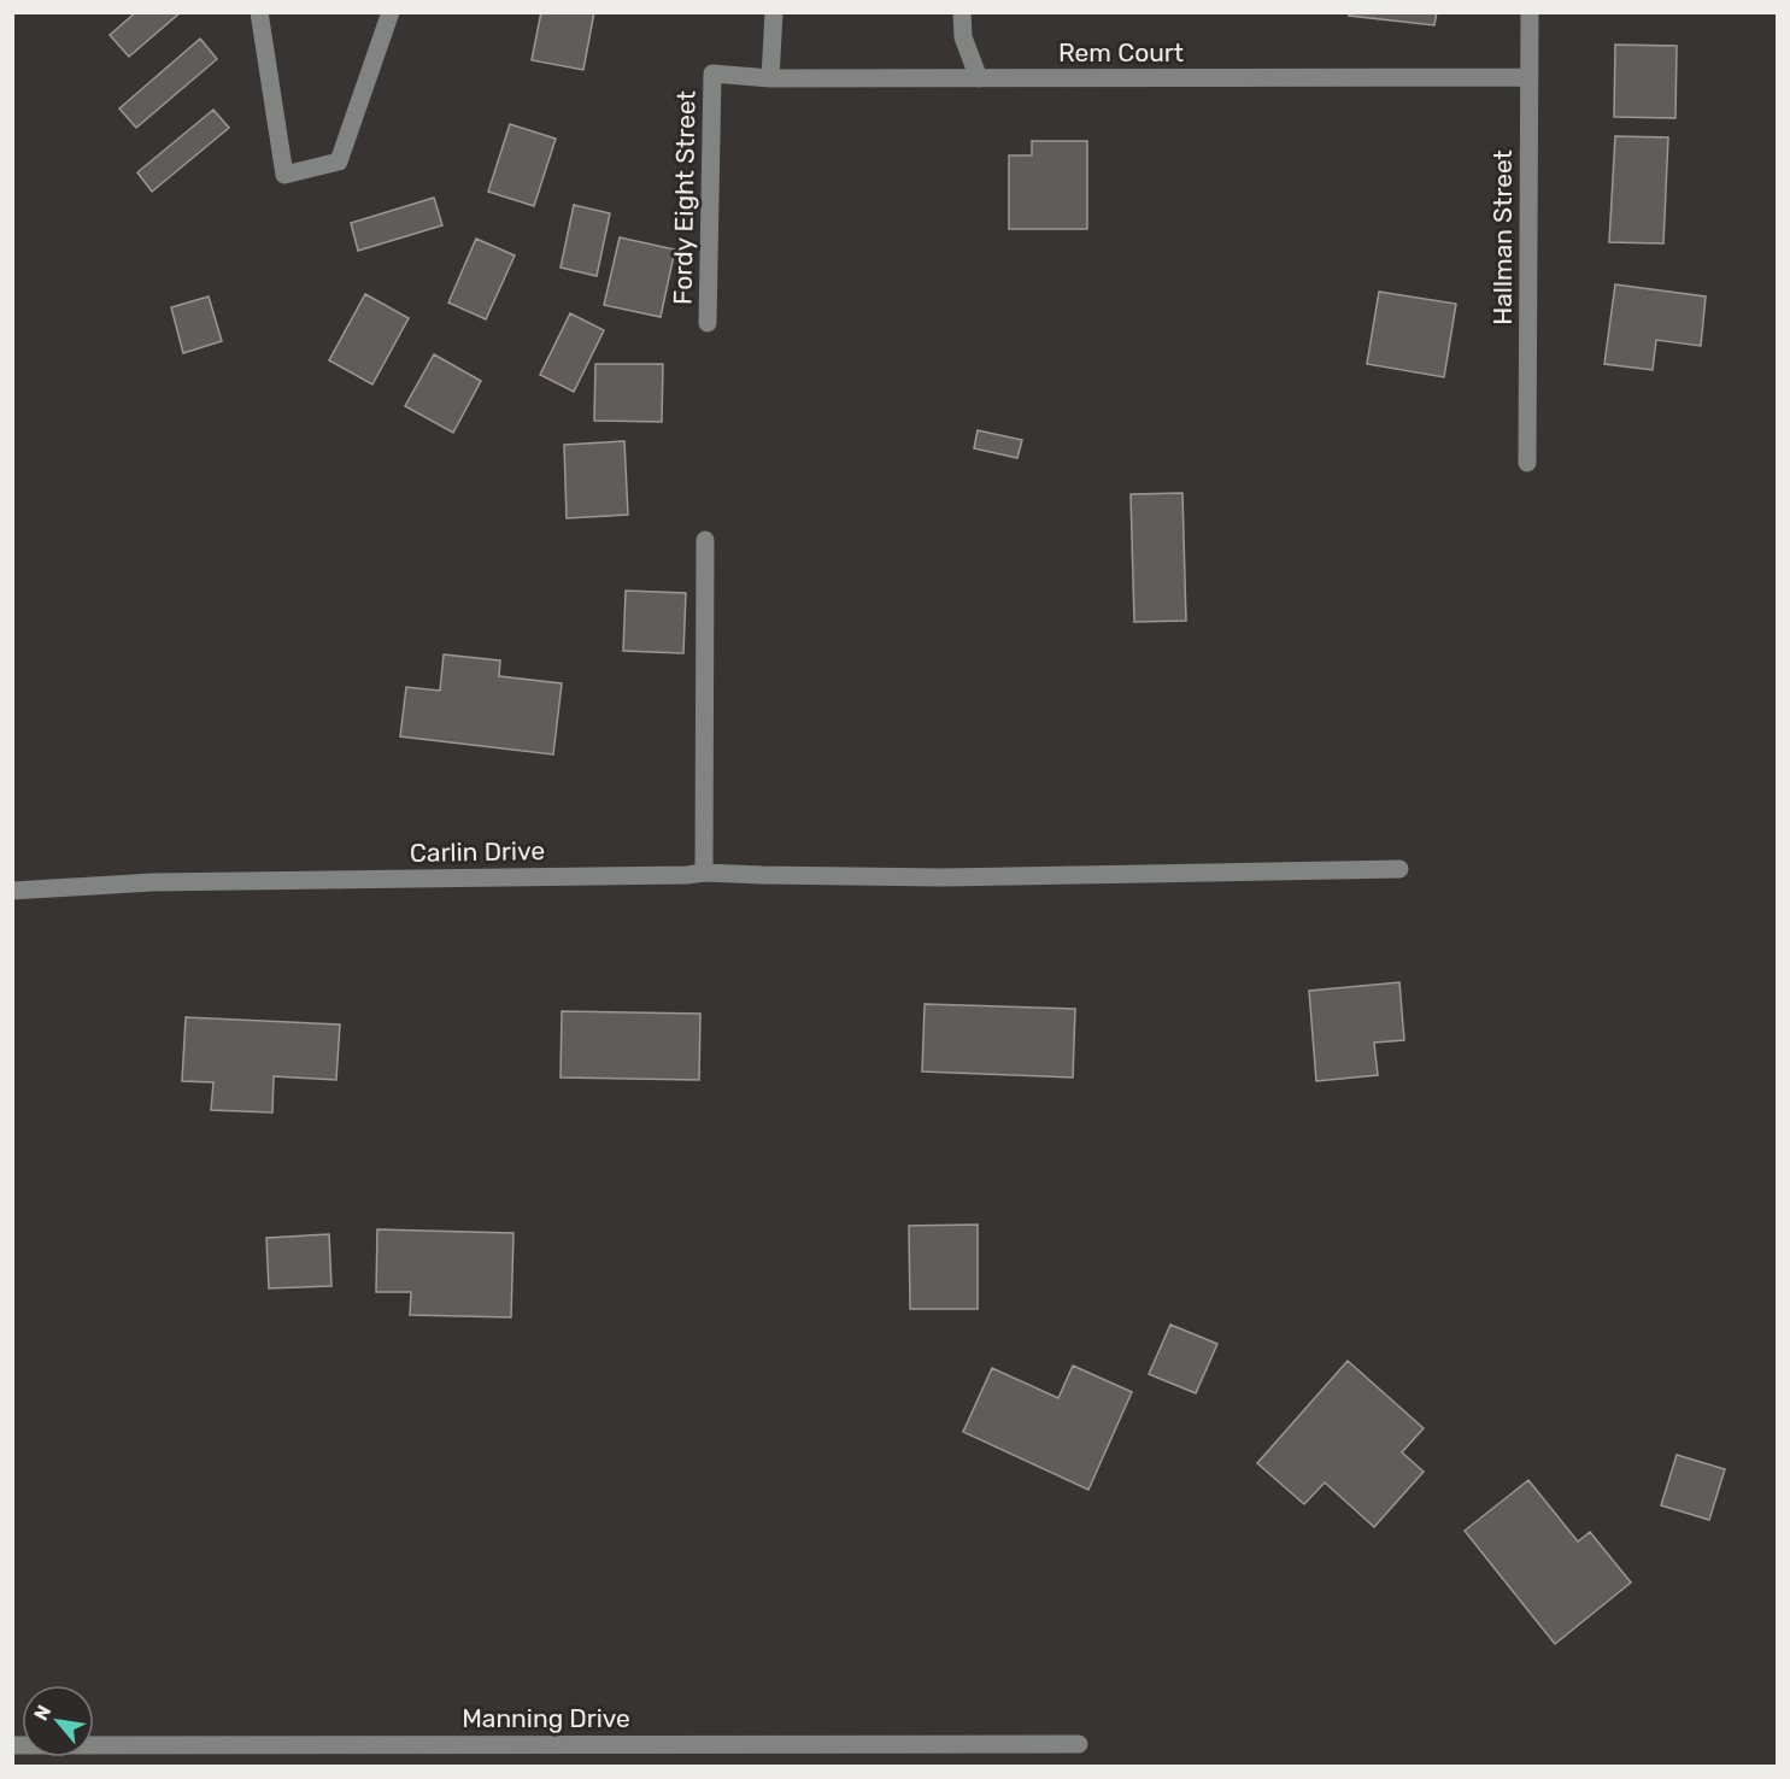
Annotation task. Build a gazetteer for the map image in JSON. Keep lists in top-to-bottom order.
{
  "streets": {
    "street": [
      "Rem Court",
      "Fordy Eight Street",
      "Hallman Street",
      "Carlin Drive",
      "Manning Drive"
    ]
  },
  "crossings": [
    ["Rem Court", "Fordy Eight Street"],
    ["Rem Court", "Hallman Street"]
  ],
  "north": "top left"
}
